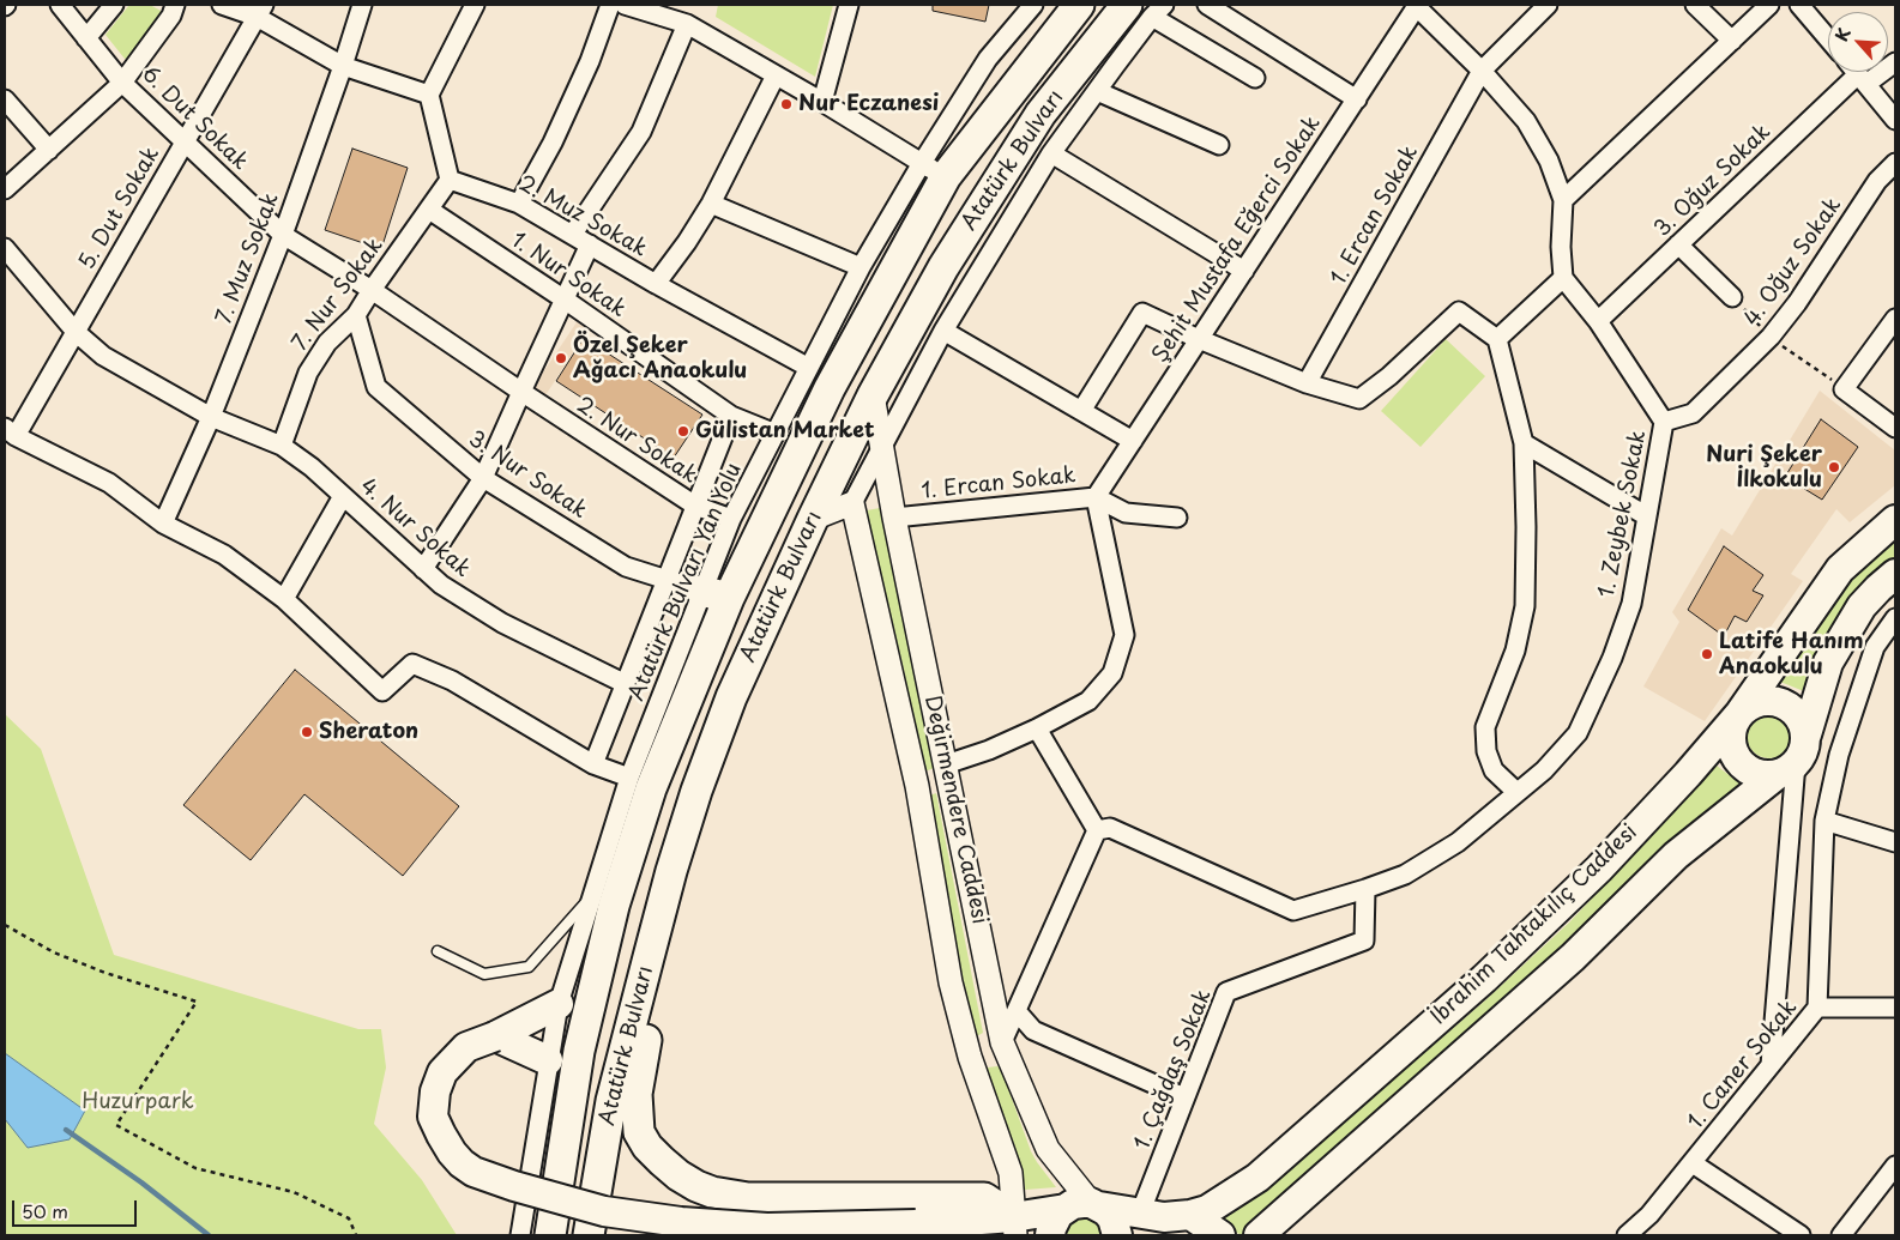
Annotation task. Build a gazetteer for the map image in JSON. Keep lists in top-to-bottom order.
{
  "streets": {
    "highway": ["Atatürk Bulvarı"],
    "main road": ["İbrahim Tahtakılıç Caddesi"],
    "street": [
      "6. Dut Sokak",
      "3. Oğuz Sokak",
      "5. Dut Sokak",
      "1. Ercan Sokak",
      "2. Muz Sokak",
      "Şehit Mustafa Eğerci Sokak",
      "7. Muz Sokak",
      "4. Oğuz Sokak",
      "1. Nur Sokak",
      "7. Nur Sokak",
      "2. Nur Sokak",
      "3. Nur Sokak",
      "1. Zeybek Sokak",
      "4. Nur Sokak",
      "Atatürk Bulvarı Yan Yolu",
      "Değirmendere Caddesi",
      "1. Caner Sokak",
      "1. Çağdaş Sokak"
    ]
  },
  "crossings": [
    ["6. Dut Sokak", "5. Dut Sokak"],
    ["6. Dut Sokak", "7. Muz Sokak"],
    ["6. Dut Sokak", "7. Nur Sokak"],
    ["6. Dut Sokak", "2. Nur Sokak"],
    ["Atatürk Bulvarı", "3. Nur Sokak"],
    ["Atatürk Bulvarı", "Atatürk Bulvarı Yan Yolu"],
    ["Atatürk Bulvarı", "Değirmendere Caddesi"],
    ["3. Oğuz Sokak", "1. Zeybek Sokak"],
    ["5. Dut Sokak", "4. Nur Sokak"],
    ["1. Ercan Sokak", "Şehit Mustafa Eğerci Sokak"],
    ["1. Ercan Sokak", "Değirmendere Caddesi"],
    ["2. Muz Sokak", "7. Nur Sokak"],
    ["2. Muz Sokak", "Atatürk Bulvarı Yan Yolu"],
    ["7. Muz Sokak", "4. Nur Sokak"],
    ["4. Oğuz Sokak", "1. Zeybek Sokak"],
    ["1. Nur Sokak", "7. Nur Sokak"],
    ["1. Nur Sokak", "Atatürk Bulvarı Yan Yolu"],
    ["7. Nur Sokak", "2. Nur Sokak"],
    ["7. Nur Sokak", "3. Nur Sokak"],
    ["7. Nur Sokak", "4. Nur Sokak"],
    ["2. Nur Sokak", "Atatürk Bulvarı Yan Yolu"],
    ["3. Nur Sokak", "Atatürk Bulvarı Yan Yolu"],
    ["1. Zeybek Sokak", "1. Çağdaş Sokak"],
    ["Değirmendere Caddesi", "İbrahim Tahtakılıç Caddesi"],
    ["İbrahim Tahtakılıç Caddesi", "1. Çağdaş Sokak"]
  ],
  "parks": ["Huzurpark"],
  "places": [
    "Nur Eczanesi",
    "Özel Şeker Ağacı Anaokulu",
    "Gülistan Market",
    "Nuri Şeker İlkokulu",
    "Latife Hanım Anaokulu",
    "Sheraton"
  ],
  "scale_bar": "50 m",
  "north": "top left"
}
